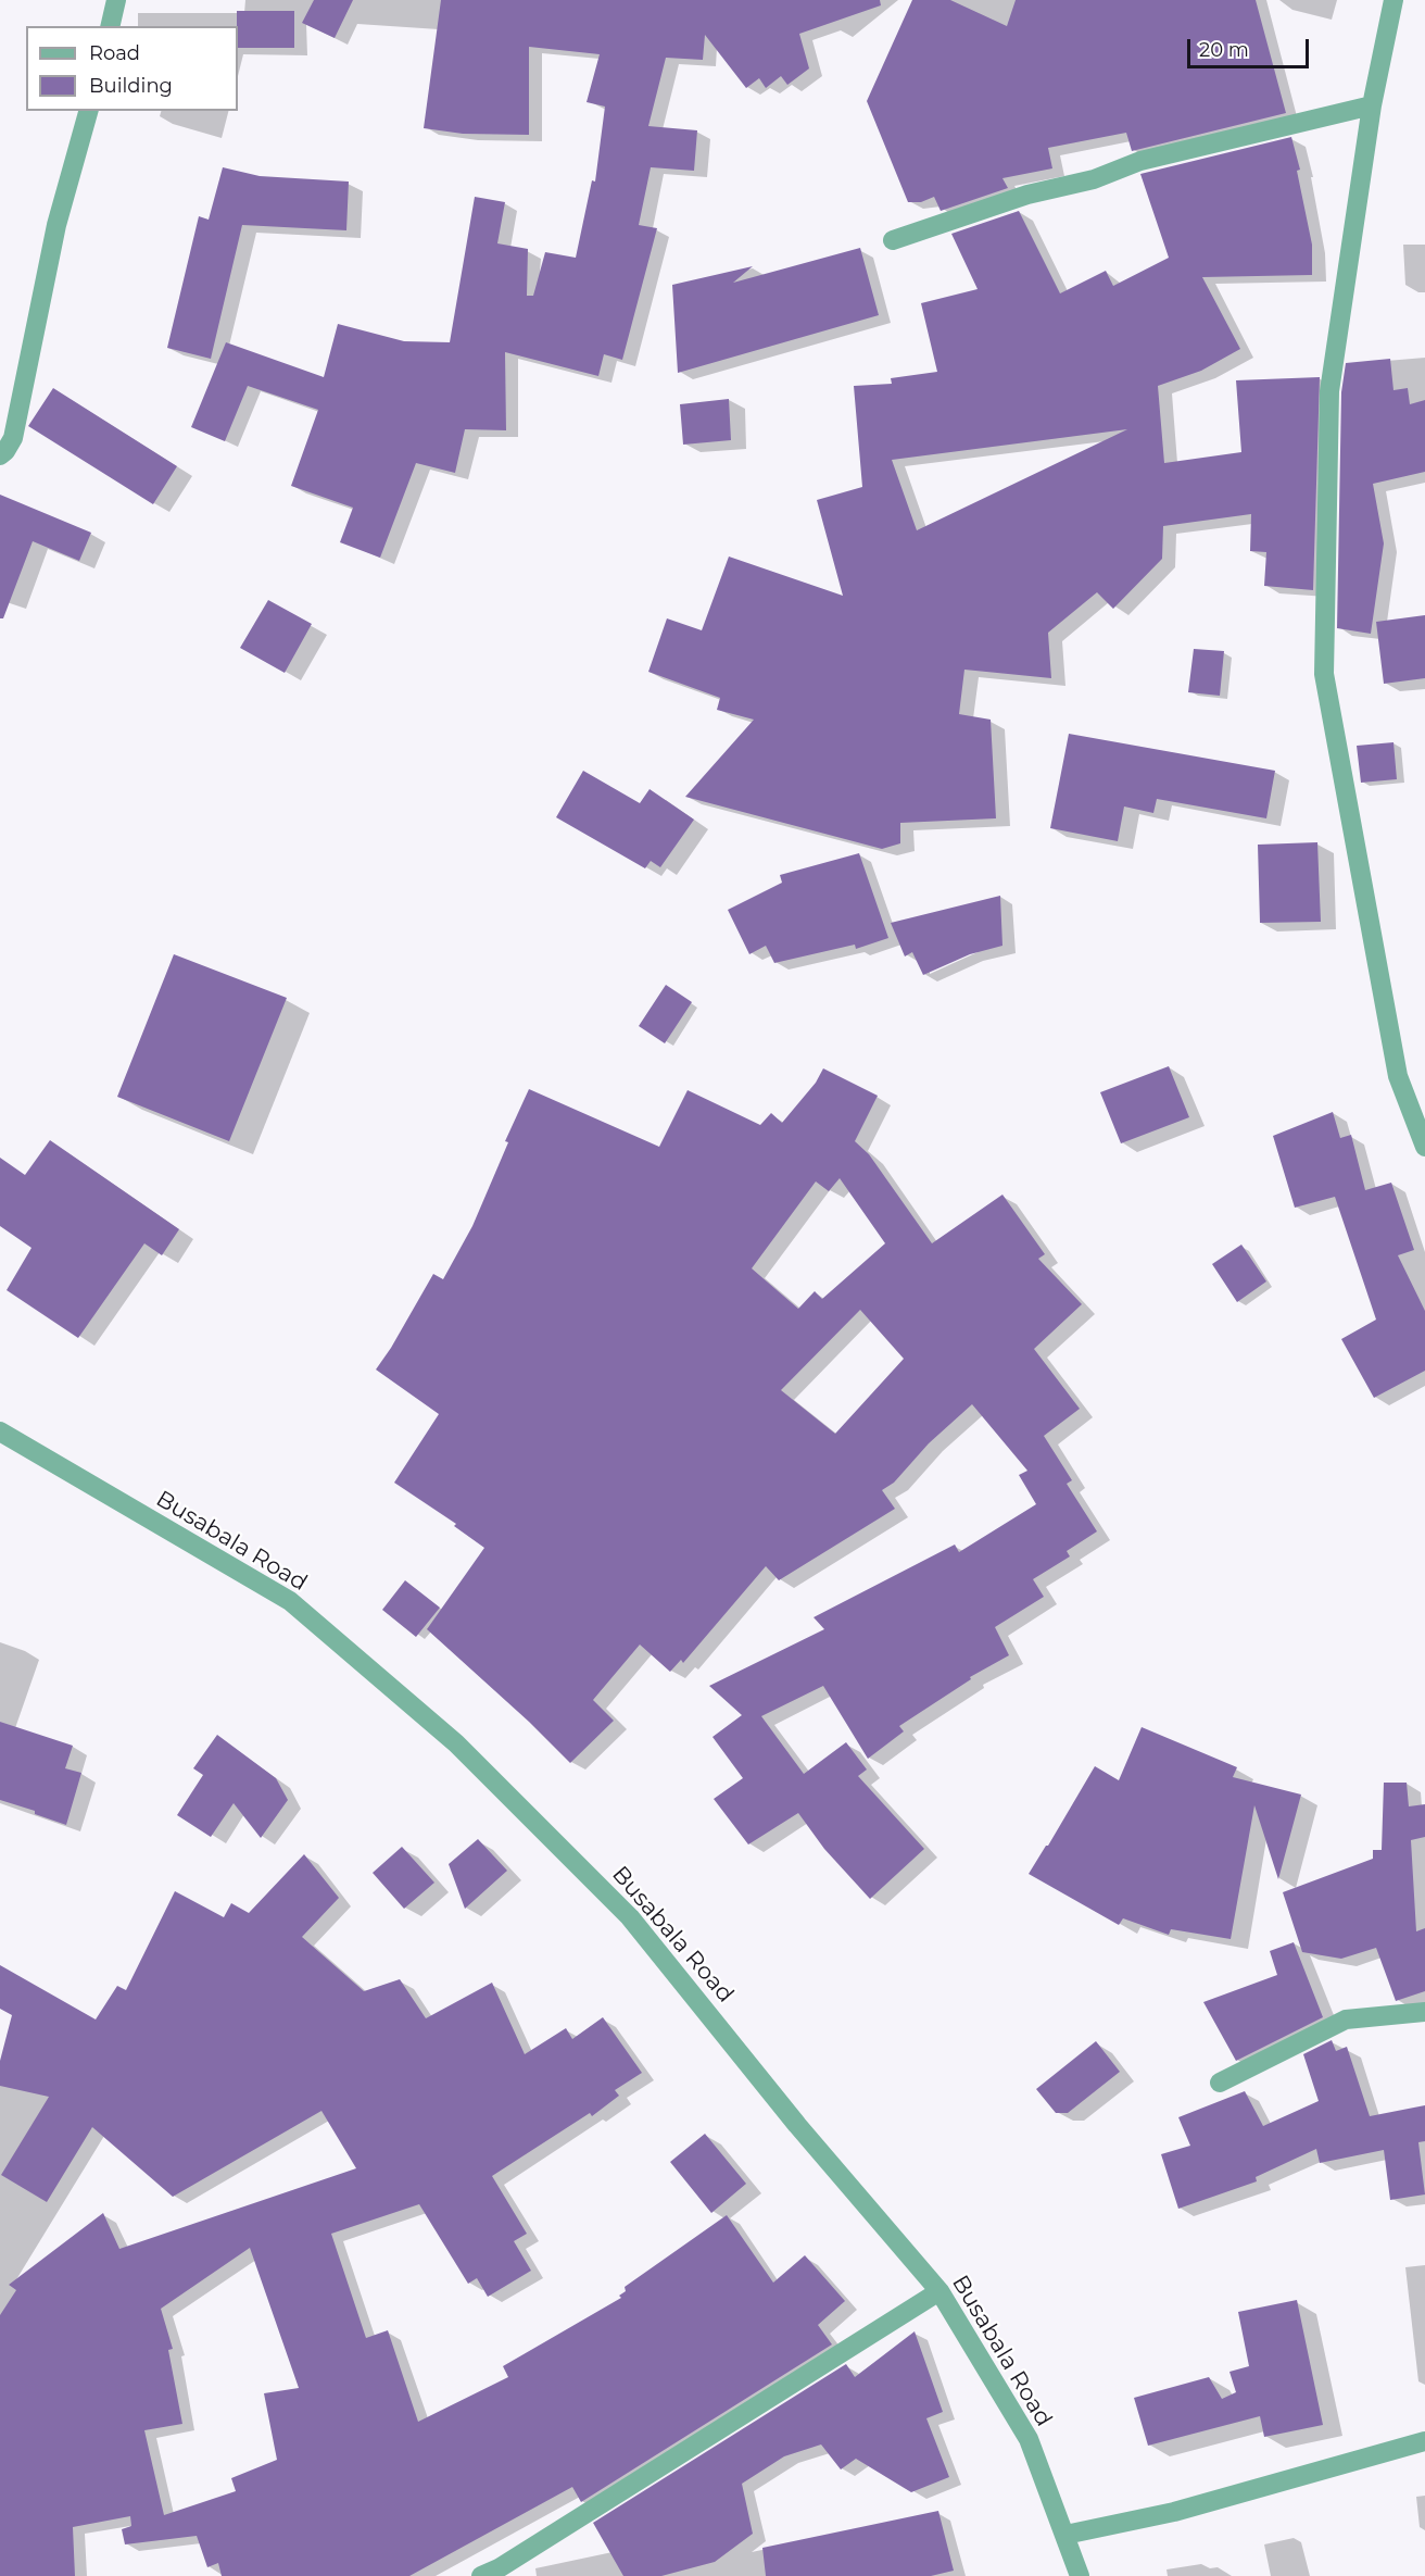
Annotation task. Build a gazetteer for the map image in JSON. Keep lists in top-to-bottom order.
{
  "streets": {
    "street": ["Busabala Road"]
  },
  "legend": ["Road", "Building"],
  "scale_bar": "20 m"
}
